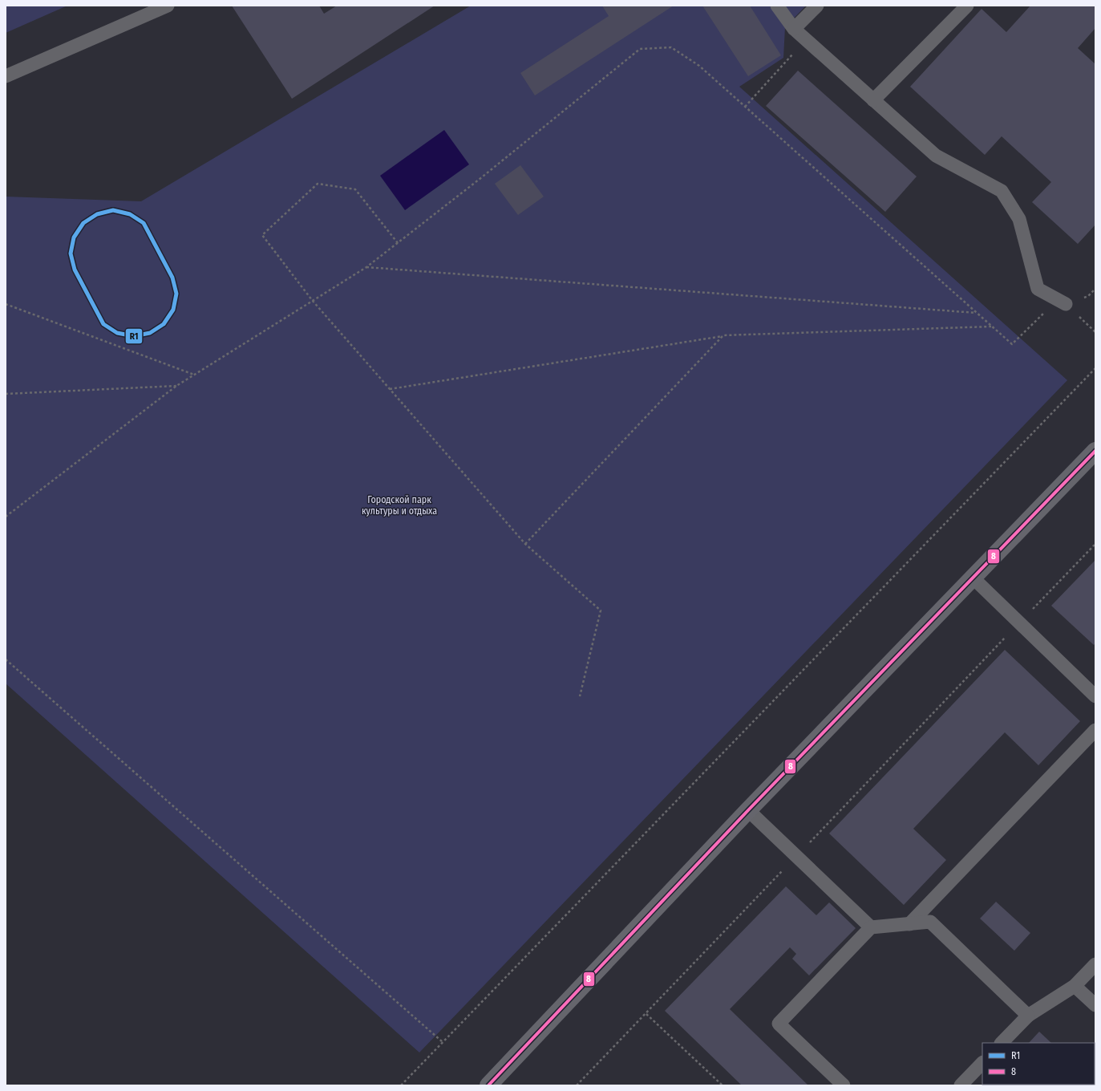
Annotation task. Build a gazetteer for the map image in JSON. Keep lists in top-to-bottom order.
{
  "parks": ["Городской парк культуры и отдыха"],
  "lines": ["transit line R1", "transit line 8"],
  "legend": ["R1", "8"]
}
